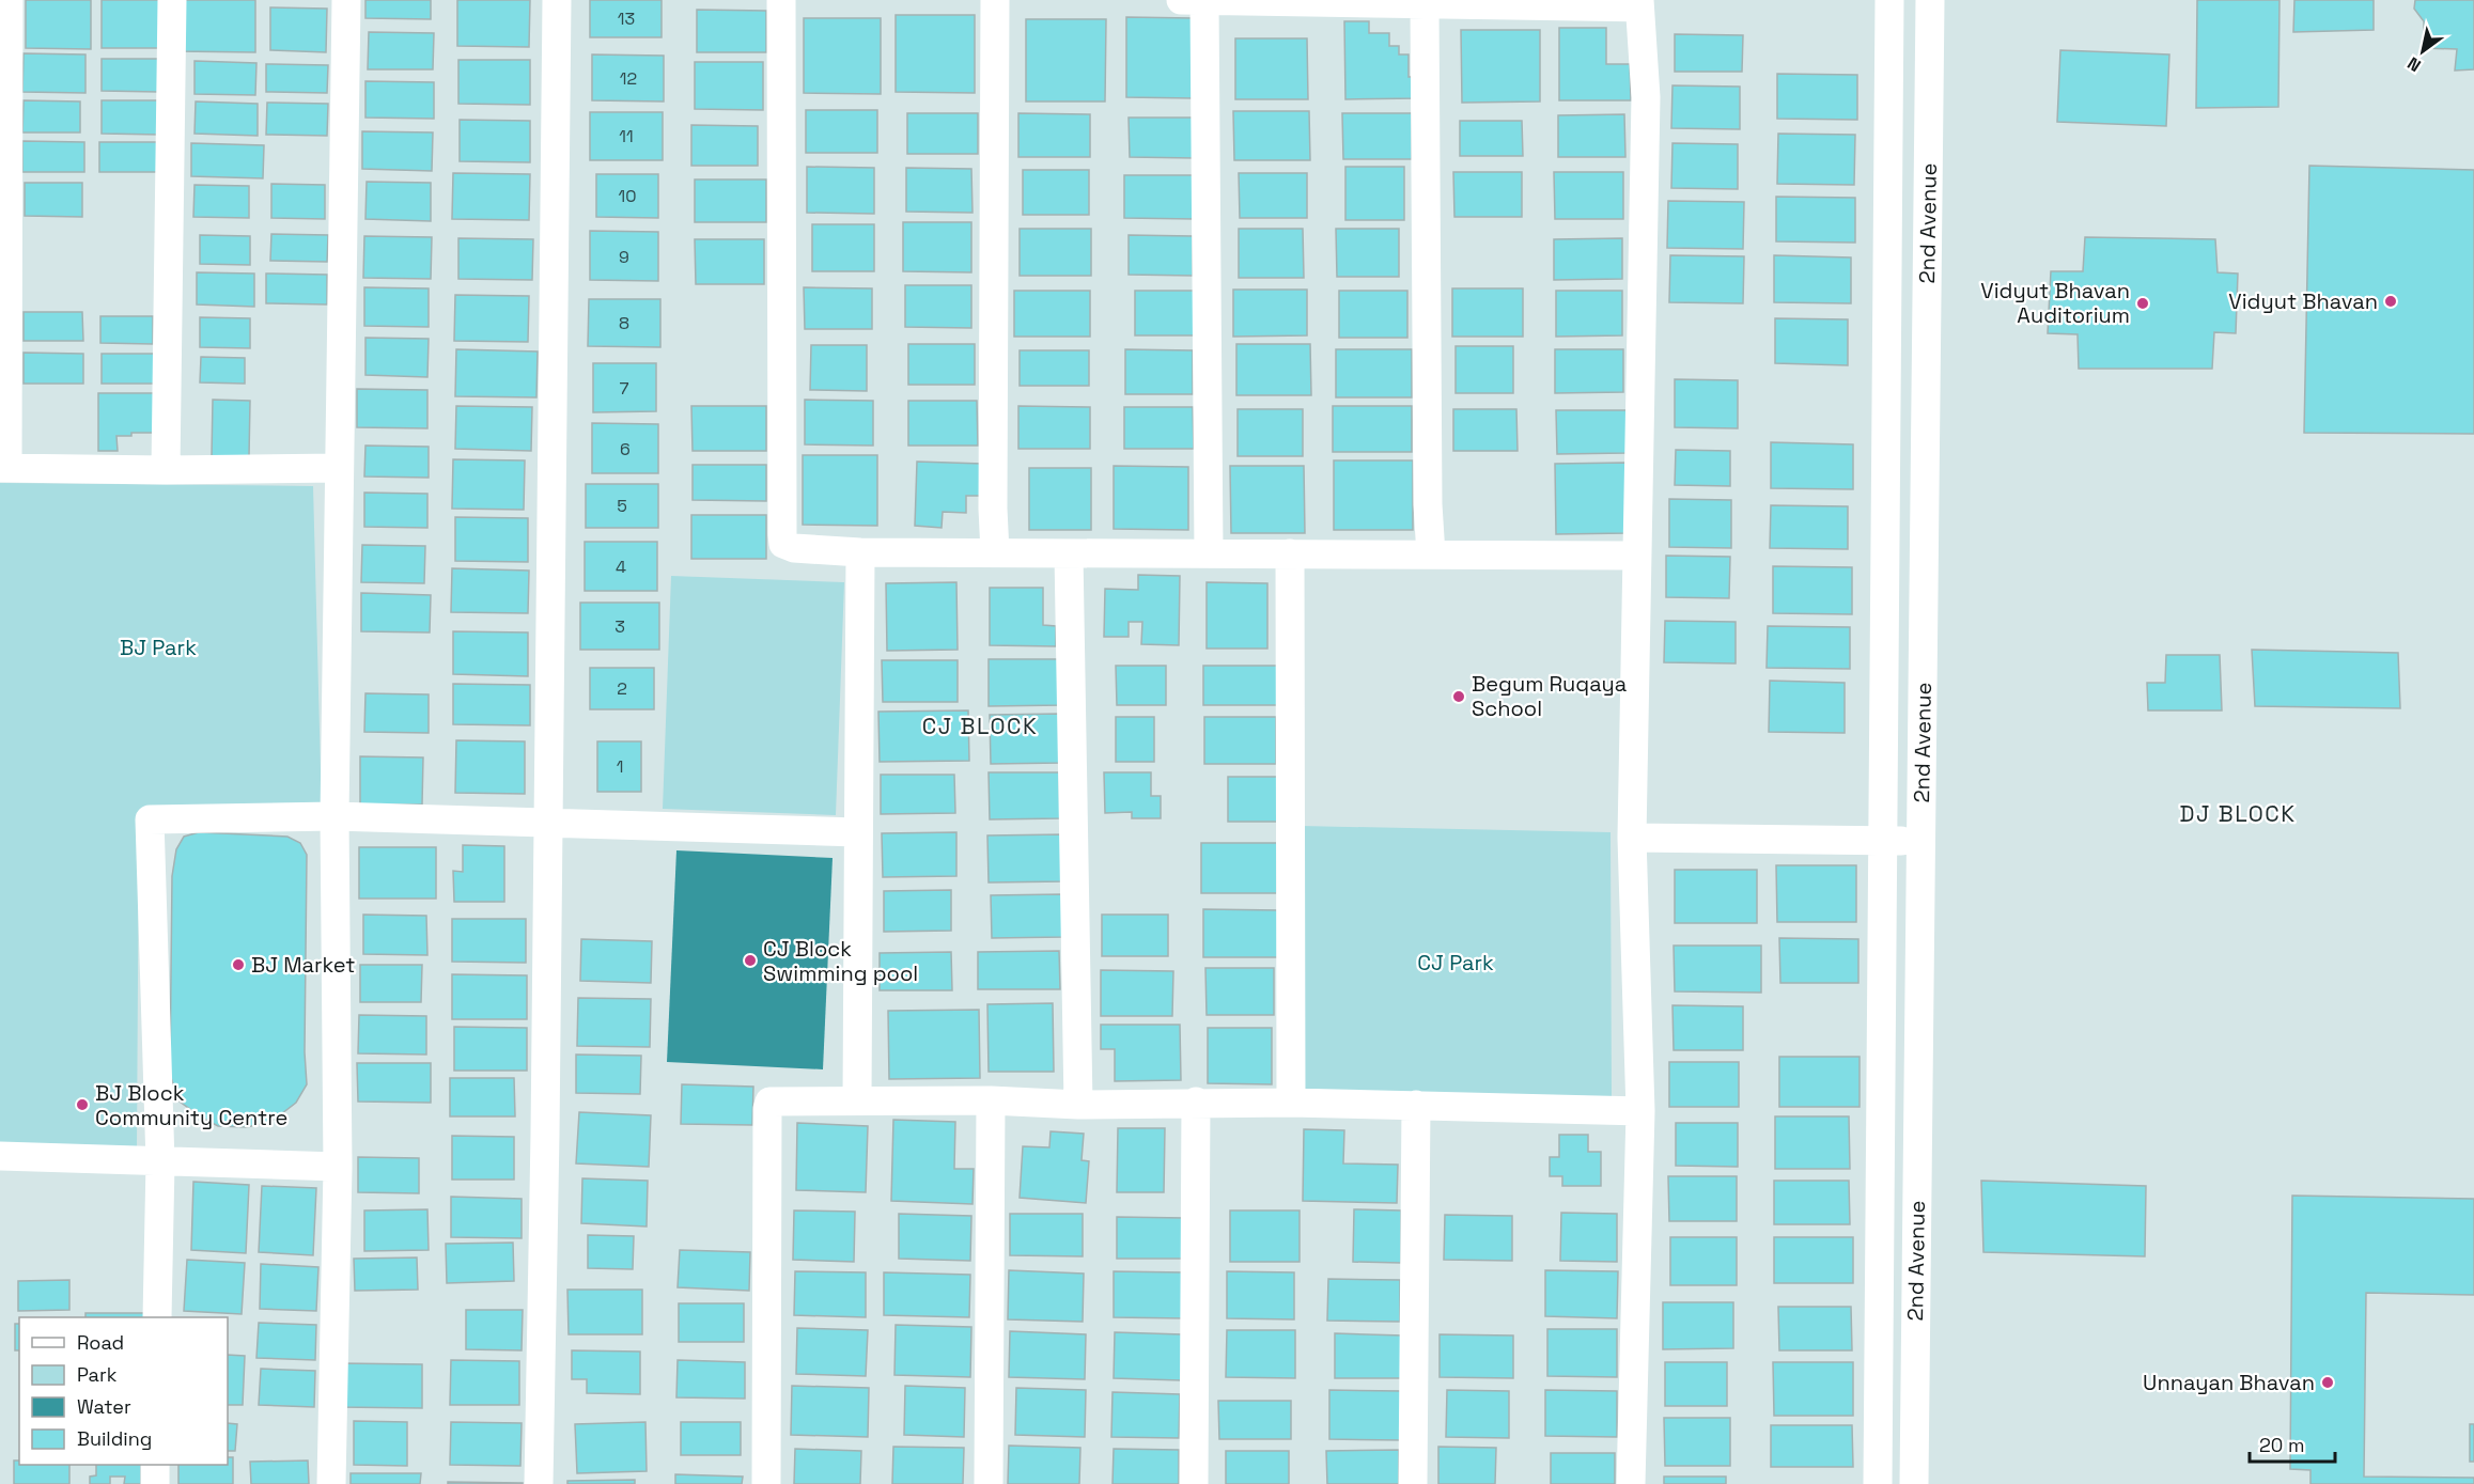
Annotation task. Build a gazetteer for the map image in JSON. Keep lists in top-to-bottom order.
{
  "streets": {
    "street": ["2nd Avenue"]
  },
  "districts": ["CJ BLOCK", "DJ BLOCK"],
  "parks": ["BJ Park", "CJ Park"],
  "places": [
    "Vidyut Bhavan",
    "Vidyut Bhavan Auditorium",
    "Begum Ruqaya School",
    "CJ Block Swimming pool",
    "BJ Market",
    "BJ Block Community Centre",
    "Unnayan Bhavan"
  ],
  "house_numbers": [
    "13",
    "12",
    "11",
    "10",
    "9",
    "8",
    "7",
    "6",
    "5",
    "4",
    "3",
    "2",
    "1"
  ],
  "legend": [
    "Road",
    "Park",
    "Water",
    "Building"
  ],
  "scale_bar": "20 m",
  "north": "bottom left"
}
